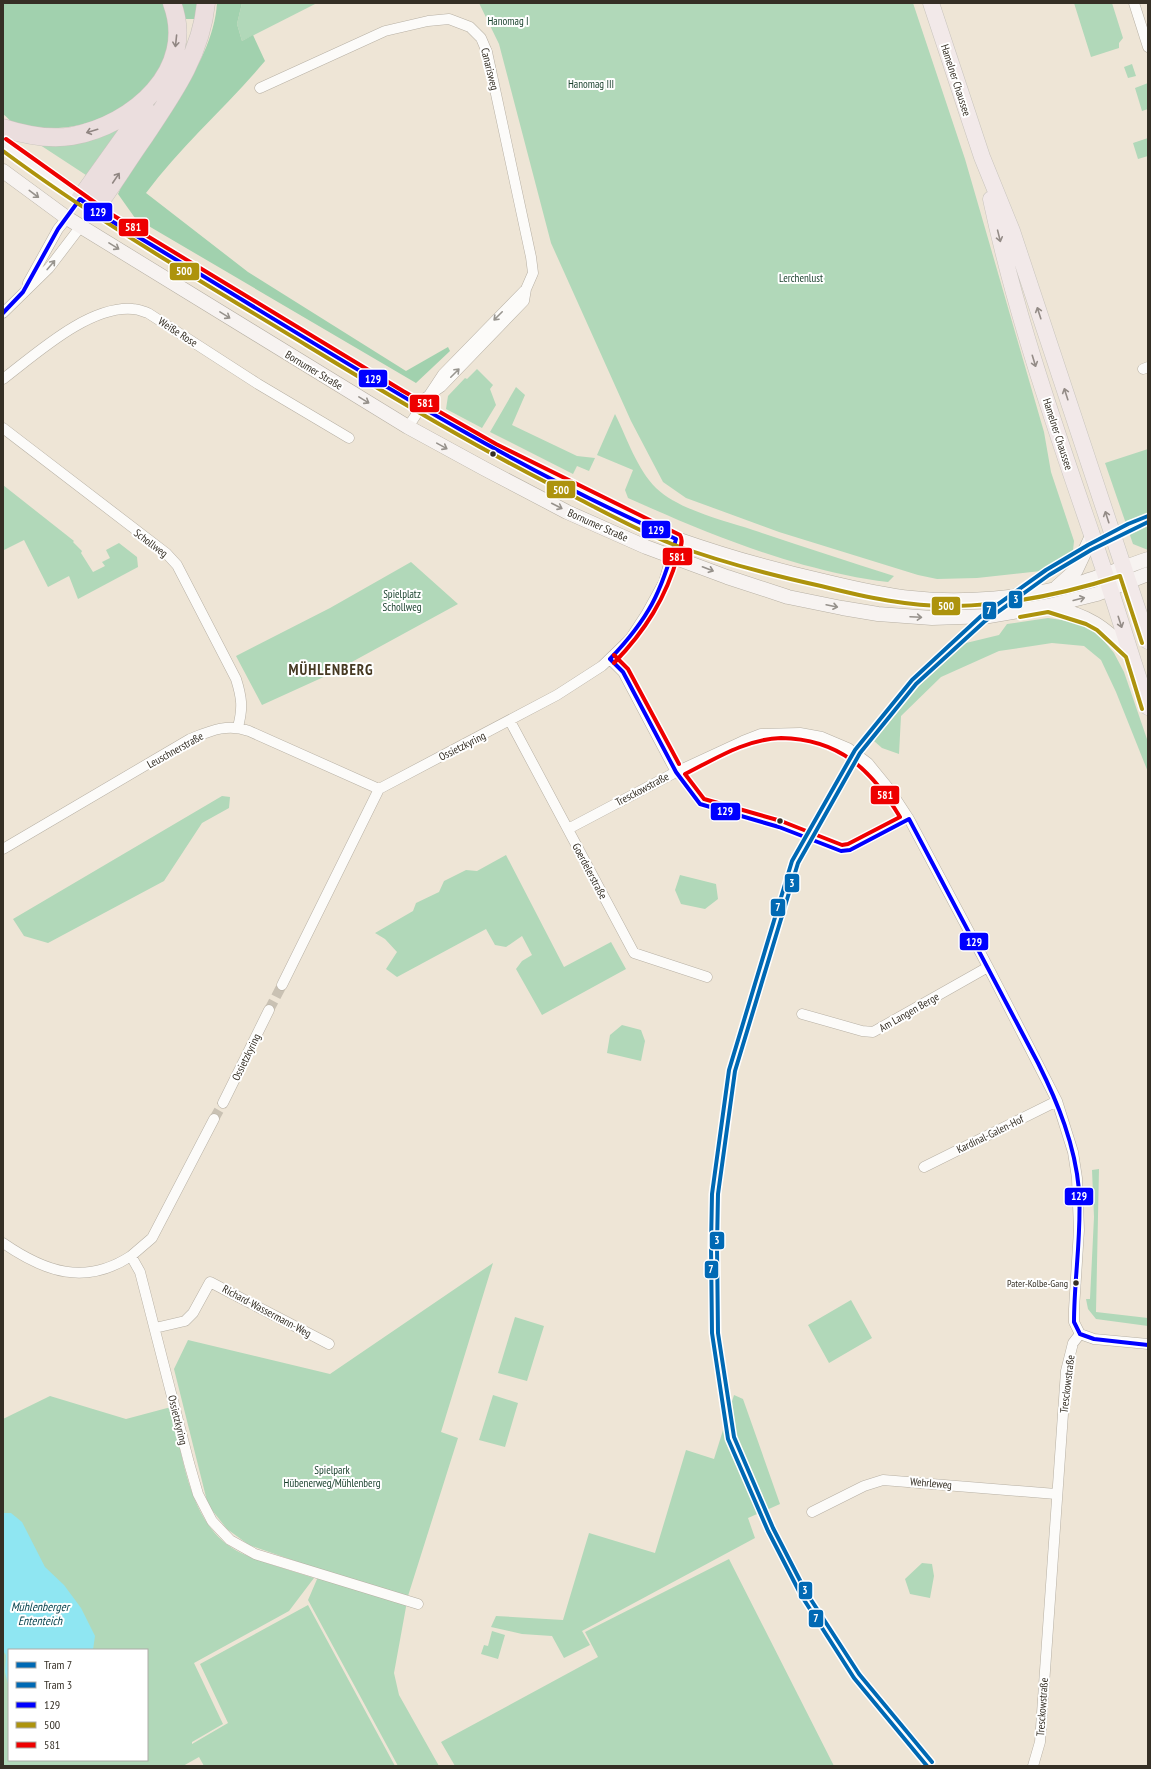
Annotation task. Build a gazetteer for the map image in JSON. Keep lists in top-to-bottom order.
{
  "streets": {
    "main road": ["Hamelner Chaussee", "Bornumer Straße"],
    "street": [
      "Canarisweg",
      "Weiße Rose",
      "Schollweg",
      "Ossietzkyring",
      "Leuschnerstraße",
      "Tresckowstraße",
      "Goerdelerstraße",
      "Am Langen Berge",
      "Kardinal-Galen-Hof",
      "Richard-Wassermann-Weg",
      "Wehrleweg"
    ]
  },
  "crossings": [
    ["Canarisweg", "Bornumer Straße"],
    ["Hamelner Chaussee", "Bornumer Straße"],
    ["Bornumer Straße", "Ossietzkyring"],
    ["Schollweg", "Leuschnerstraße"],
    ["Ossietzkyring", "Leuschnerstraße"],
    ["Ossietzkyring", "Goerdelerstraße"],
    ["Ossietzkyring", "Richard-Wassermann-Weg"],
    ["Tresckowstraße", "Goerdelerstraße"],
    ["Tresckowstraße", "Am Langen Berge"],
    ["Tresckowstraße", "Kardinal-Galen-Hof"],
    ["Tresckowstraße", "Wehrleweg"]
  ],
  "districts": ["MÜHLENBERG"],
  "water": ["Mühlenberger Ententeich"],
  "parks": [
    "Hanomag I",
    "Hanomag III",
    "Lerchenlust",
    "Spielplatz Schollweg",
    "Spielpark Hübenerweg/Mühlenberg"
  ],
  "places": ["Pater-Kolbe-Gang"],
  "lines": [
    "transit line 581",
    "transit line 500",
    "transit line 129",
    "tram line 7",
    "tram line 3"
  ],
  "legend": [
    "Tram 7",
    "Tram 3",
    "129",
    "500",
    "581"
  ]
}
